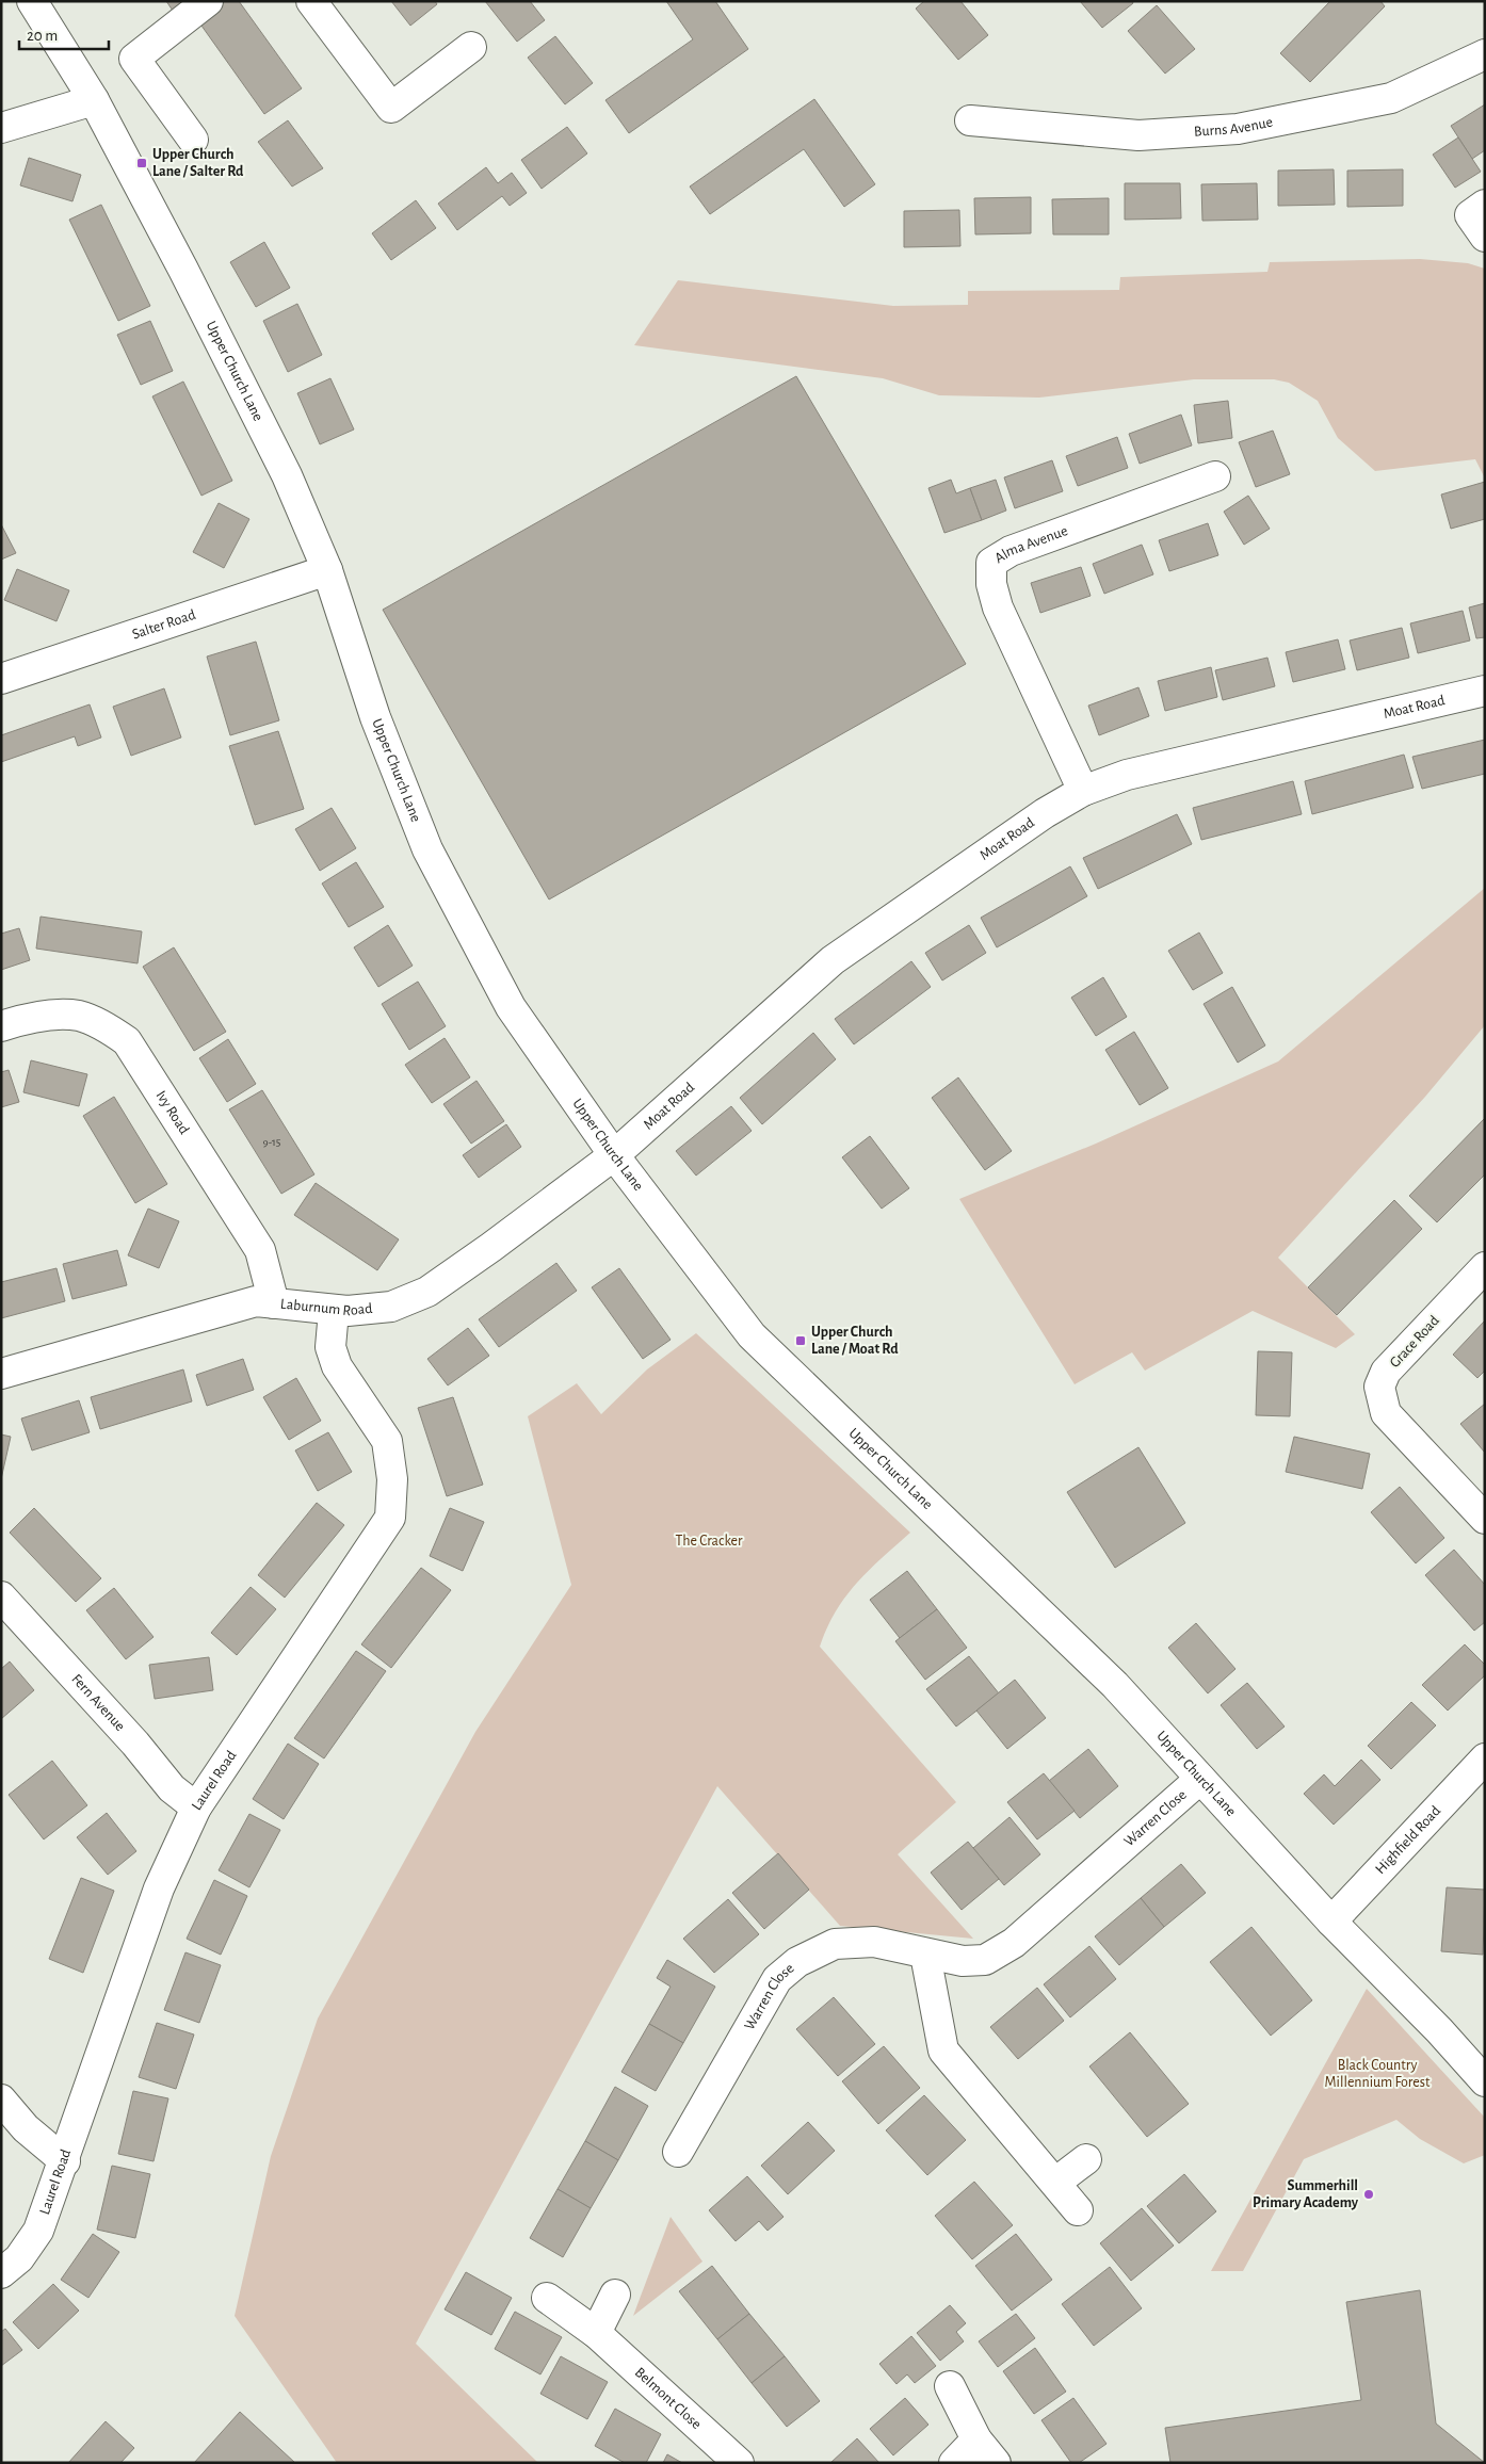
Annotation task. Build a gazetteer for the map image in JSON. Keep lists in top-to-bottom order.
{
  "streets": {
    "street": [
      "Burns Avenue",
      "Upper Church Lane",
      "Alma Avenue",
      "Salter Road",
      "Moat Road",
      "Ivy Road",
      "Laburnum Road",
      "Grace Road",
      "Fern Avenue",
      "Laurel Road",
      "Warren Close",
      "Highfield Road",
      "Belmont Close"
    ]
  },
  "crossings": [
    ["Upper Church Lane", "Salter Road"],
    ["Upper Church Lane", "Moat Road"],
    ["Upper Church Lane", "Laburnum Road"],
    ["Upper Church Lane", "Warren Close"],
    ["Upper Church Lane", "Highfield Road"],
    ["Alma Avenue", "Moat Road"],
    ["Moat Road", "Laburnum Road"],
    ["Ivy Road", "Laburnum Road"],
    ["Laburnum Road", "Laurel Road"],
    ["Fern Avenue", "Laurel Road"]
  ],
  "parks": ["The Cracker", "Black Country Millennium Forest"],
  "places": {
    "transit": ["Upper Church Lane / Salter Rd", "Upper Church Lane / Moat Rd"],
    "other": ["Summerhill Primary Academy"]
  },
  "house_numbers": ["9-15"],
  "scale_bar": "20 m"
}
